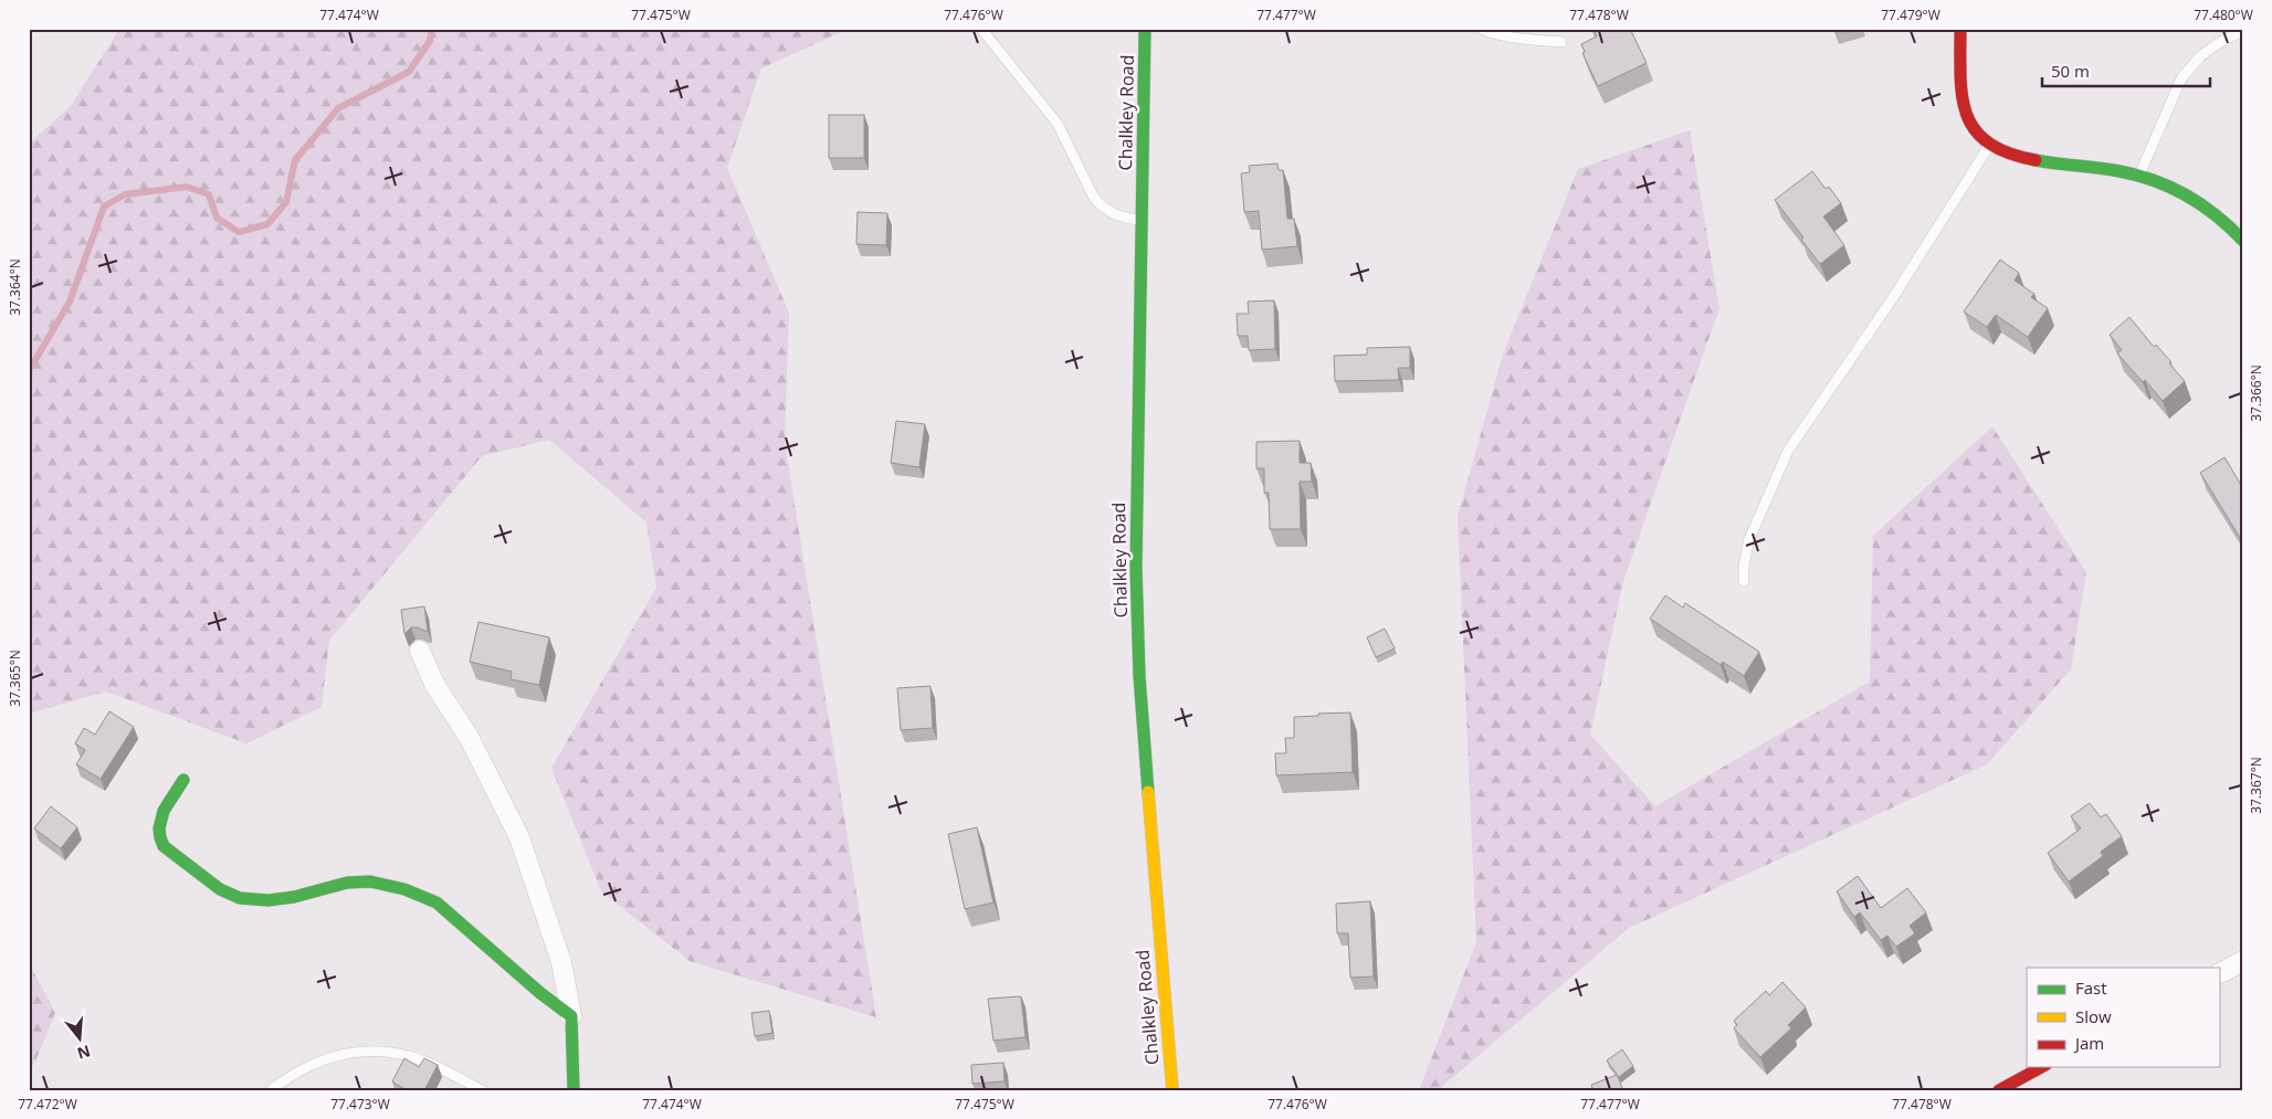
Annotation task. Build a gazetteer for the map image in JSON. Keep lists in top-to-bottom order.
{
  "streets": {
    "street": ["Chalkley Road"]
  },
  "legend": ["Fast", "Slow", "Jam"],
  "scale_bar": "50 m",
  "north": "bottom",
  "coordinates": [
    "77.474°W",
    "77.475°W",
    "77.476°W",
    "77.477°W",
    "77.478°W",
    "77.479°W",
    "77.480°W",
    "37.364°N",
    "37.366°N",
    "37.365°N",
    "37.367°N",
    "77.472°W",
    "77.473°W"
  ]
}
